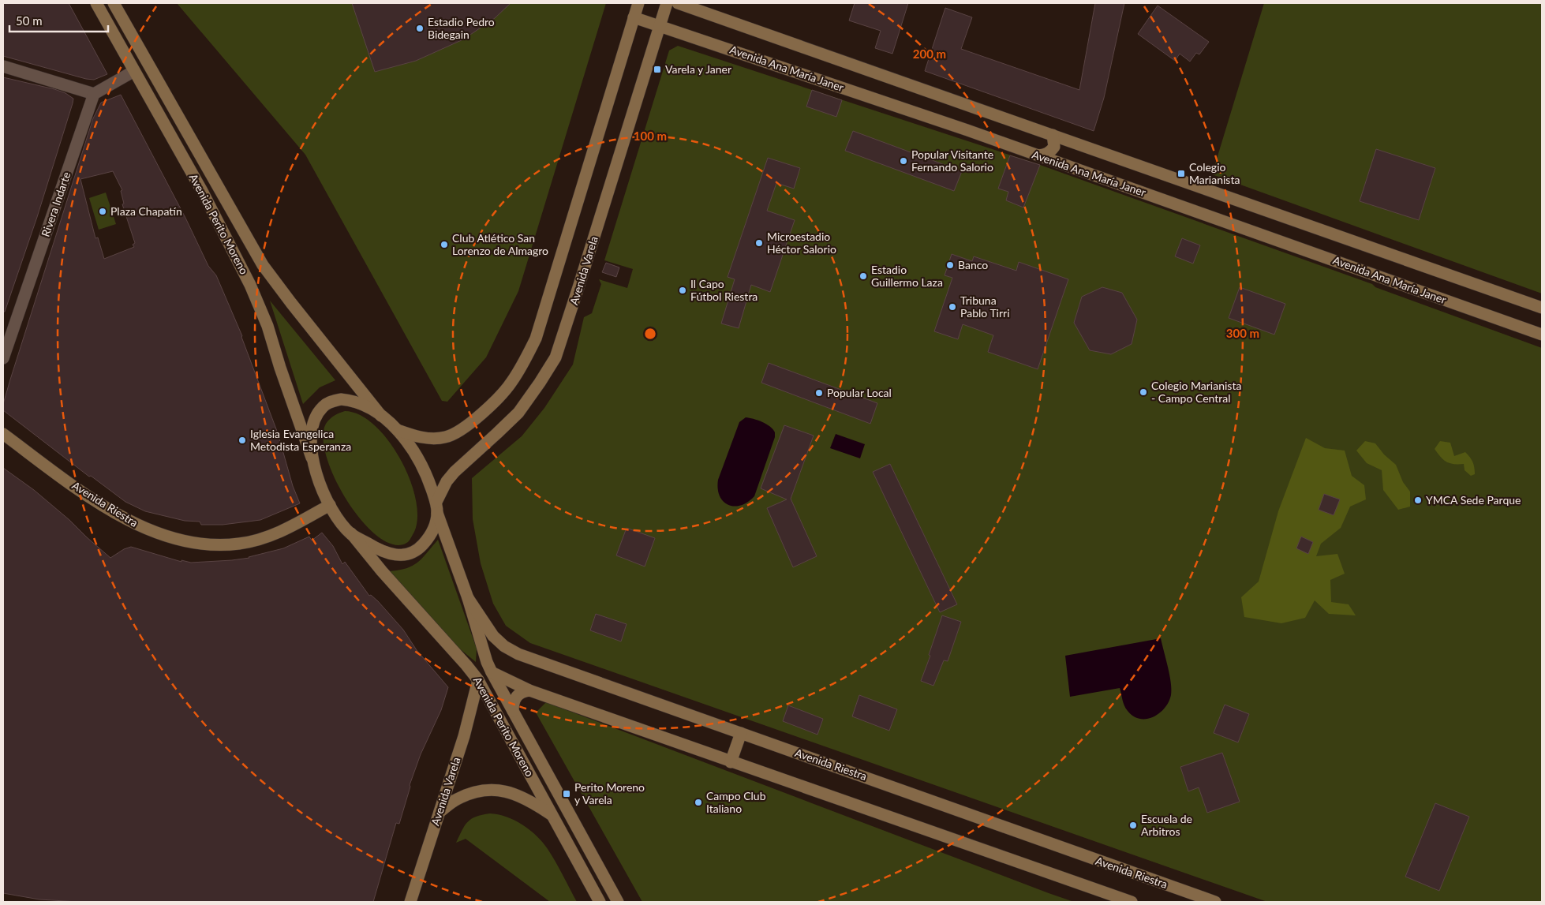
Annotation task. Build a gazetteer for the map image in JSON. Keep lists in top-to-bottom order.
{
  "streets": {
    "main road": [
      "Avenida Ana María Janer",
      "Avenida Perito Moreno",
      "Avenida Varela",
      "Avenida Riestra"
    ],
    "street": ["Rivera Indarte"]
  },
  "crossings": [
    ["Avenida Ana María Janer", "Avenida Varela"],
    ["Avenida Perito Moreno", "Avenida Varela"],
    ["Avenida Perito Moreno", "Avenida Riestra"],
    ["Avenida Varela", "Avenida Riestra"]
  ],
  "places": {
    "other": [
      "Estadio Pedro Bidegain",
      "Popular Visitante Fernando Salorio",
      "Plaza Chapatín",
      "Microestadio Héctor Salorio",
      "Club Atlético San Lorenzo de Almagro",
      "Banco",
      "Estadio Guillermo Laza",
      "Il Capo Fútbol Riestra",
      "Tribuna Pablo Tirri",
      "Colegio Marianista - Campo Central",
      "Popular Local",
      "Iglesia Evangelica Metodista Esperanza",
      "YMCA Sede Parque",
      "Campo Club Italiano",
      "Escuela de Arbitros"
    ],
    "transit": ["Varela y Janer", "Colegio Marianista", "Perito Moreno y Varela"]
  },
  "scale_bar": "50 m",
  "rings": ["200 m", "100 m", "300 m"]
}
